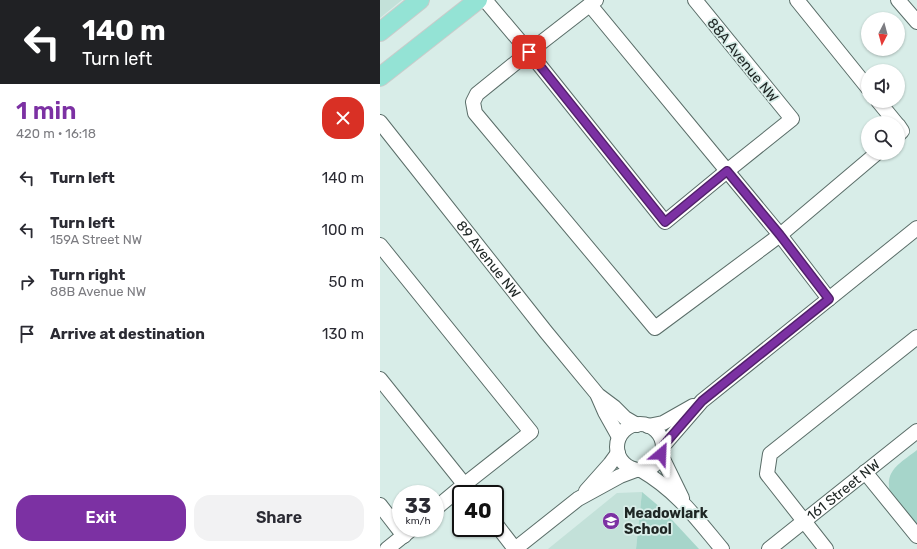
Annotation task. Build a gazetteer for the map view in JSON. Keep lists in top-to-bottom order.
{
  "streets": {
    "street": ["88A Avenue NW", "89 Avenue NW", "161 Street NW"]
  },
  "places": {
    "school or university": ["Meadowlark School"]
  },
  "north": "bottom",
  "page": {
    "turn": ["140 m", "Turn left"],
    "heading": ["1 min", "420 m · 16:18"],
    "list": [
      {
        "name": "Turn left",
        "value": "140 m"
      },
      {
        "name": "Turn left",
        "note": "159A Street NW",
        "value": "100 m"
      },
      {
        "name": "Turn right",
        "note": "88B Avenue NW",
        "value": "50 m"
      },
      {
        "name": "Arrive at destination",
        "value": "130 m"
      }
    ],
    "speed": "33 km/h",
    "limit": "40",
    "buttons": ["Exit", "Share"]
  }
}
